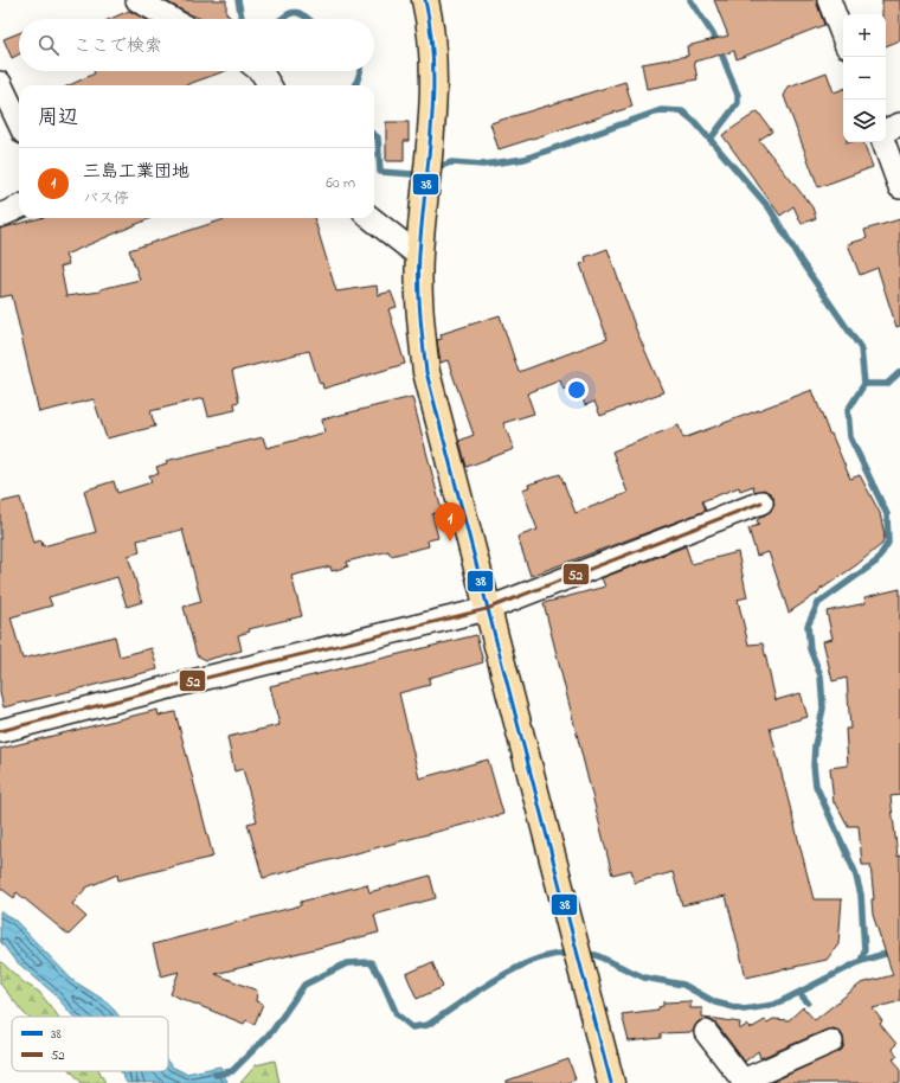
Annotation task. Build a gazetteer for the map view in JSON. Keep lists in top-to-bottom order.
{
  "lines": ["transit line 38", "transit line 52"],
  "legend": ["38", "52"],
  "page": {
    "map_buttons": ["+", "−"],
    "search": "ここで検索",
    "heading": "周辺",
    "list": [
      {
        "mark": "1",
        "name": "三島工業団地",
        "note": "バス停",
        "value": "60 m"
      }
    ],
    "pins": "1"
  }
}
